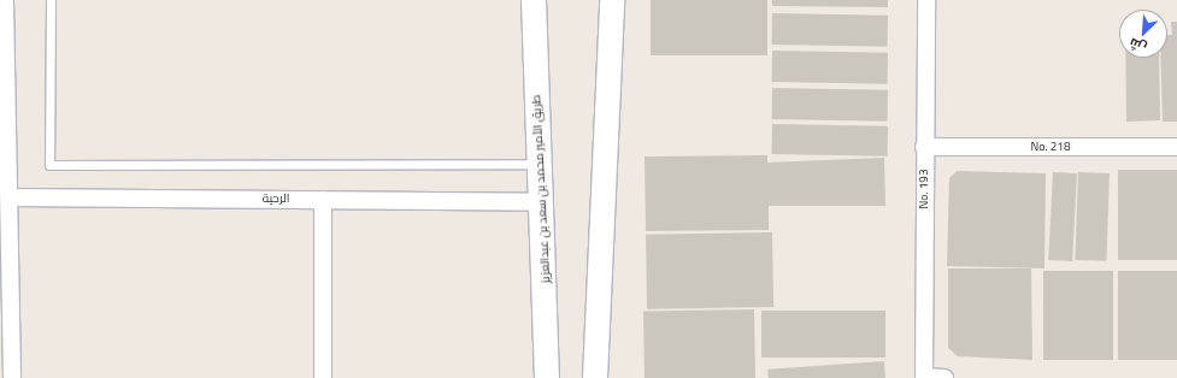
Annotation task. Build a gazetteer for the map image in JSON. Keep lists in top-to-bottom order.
{
  "streets": {
    "main road": ["طريق الأمير محمد بن سعد بن عبدالعزيز"],
    "street": ["No. 218", "No. 193", "الرحية"]
  },
  "crossings": [
    ["No. 218", "No. 193"],
    ["طريق الأمير محمد بن سعد بن عبدالعزيز", "الرحية"]
  ],
  "north": "bottom left"
}
